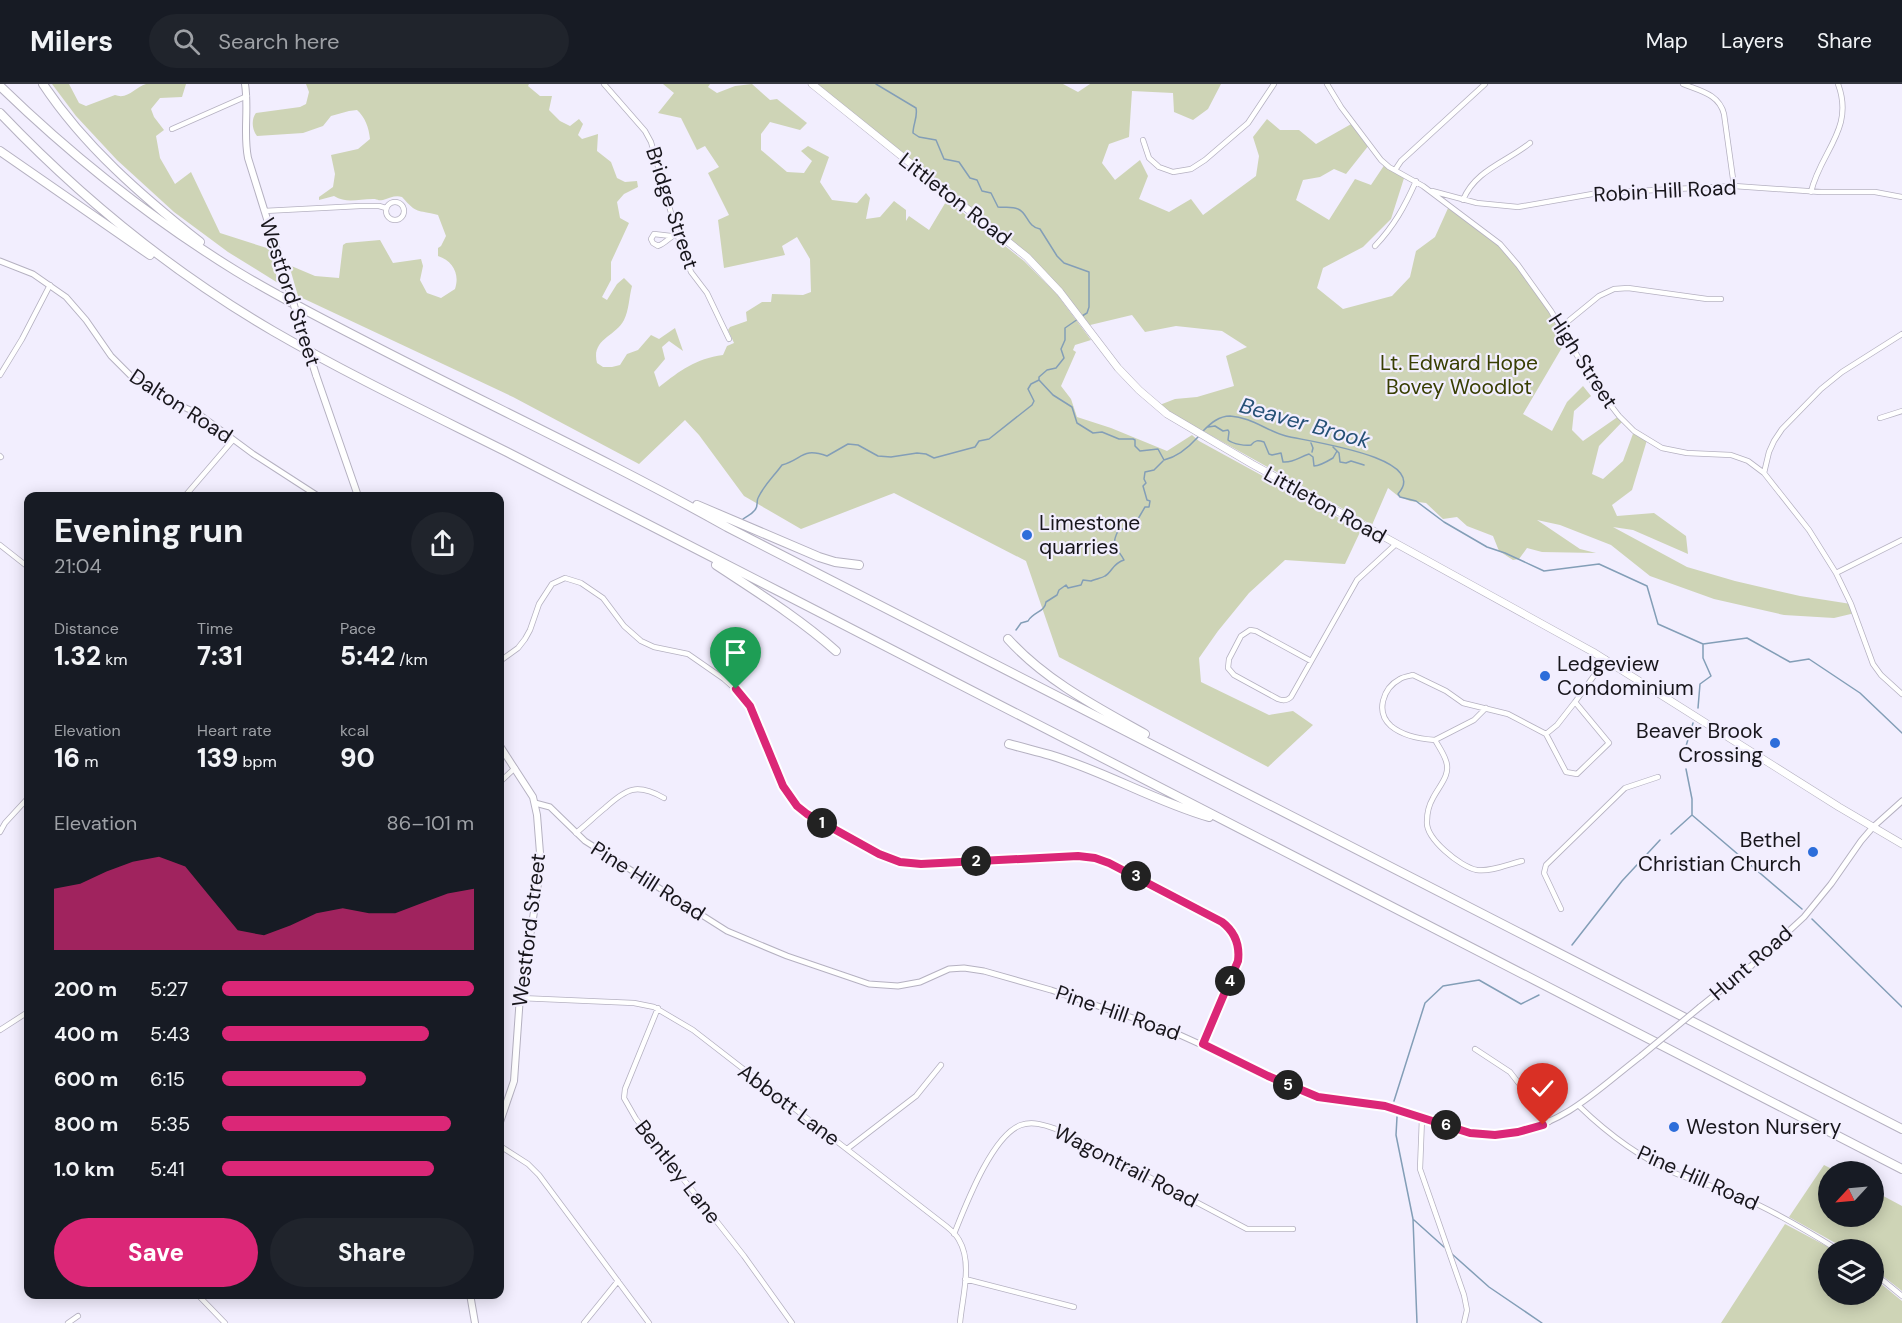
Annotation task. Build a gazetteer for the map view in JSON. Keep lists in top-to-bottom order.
{
  "streets": {
    "main road": ["Littleton Road", "Westford Street"],
    "street": [
      "Robin Hill Road",
      "Bridge Street",
      "High Street",
      "Dalton Road",
      "Pine Hill Road",
      "Hunt Road",
      "Abbott Lane",
      "Wagontrail Road",
      "Bentley Lane"
    ]
  },
  "crossings": [
    ["Robin Hill Road", "High Street"],
    ["Littleton Road", "Hunt Road"],
    ["Westford Street", "Pine Hill Road"],
    ["Westford Street", "Abbott Lane"],
    ["Pine Hill Road", "Hunt Road"],
    ["Abbott Lane", "Wagontrail Road"],
    ["Abbott Lane", "Bentley Lane"]
  ],
  "water": ["Beaver Brook"],
  "parks": ["Lt. Edward Hope Bovey Woodlot"],
  "places": [
    "Limestone quarries",
    "Ledgeview Condominium",
    "Beaver Brook Crossing",
    "Bethel Christian Church",
    "Weston Nursery"
  ],
  "north": "bottom left",
  "page": {
    "header": "Milers",
    "search": "Search here",
    "nav": ["Map", "Layers", "Share"],
    "heading": ["Evening run", "21:04"],
    "stats": [
      ["Distance", "1.32 km"],
      ["Time", "7:31"],
      ["Pace", "5:42 /km"],
      ["Elevation", "16 m"],
      ["Heart rate", "139 bpm"],
      ["kcal", "90"]
    ],
    "chart": ["Elevation", "86–101 m"],
    "pins": [
      "1",
      "2",
      "3",
      "4",
      "5",
      "6"
    ],
    "list": [
      {
        "name": "200 m",
        "note": "5:27"
      },
      {
        "name": "400 m",
        "note": "5:43"
      },
      {
        "name": "600 m",
        "note": "6:15"
      },
      {
        "name": "800 m",
        "note": "5:35"
      },
      {
        "name": "1.0 km",
        "note": "5:41"
      }
    ],
    "buttons": ["Save", "Share"]
  }
}
